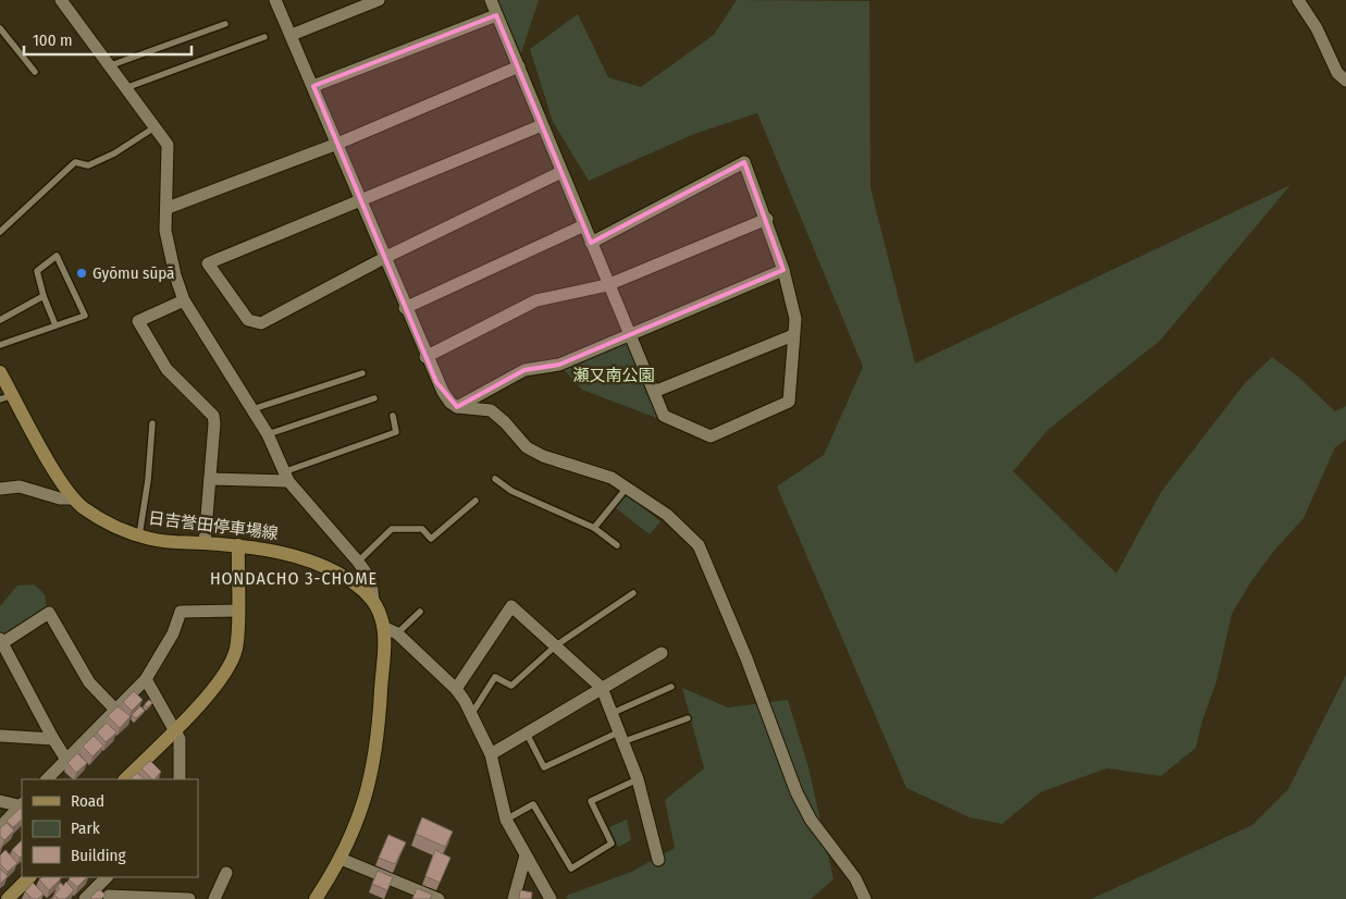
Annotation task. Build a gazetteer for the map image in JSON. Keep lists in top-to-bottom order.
{
  "streets": {
    "main road": ["日吉誉田停車場線"]
  },
  "districts": ["HONDACHO 3-CHOME"],
  "parks": ["瀬又南公園"],
  "places": ["Gyōmu sūpā"],
  "legend": ["Road", "Park", "Building"],
  "scale_bar": "100 m"
}
